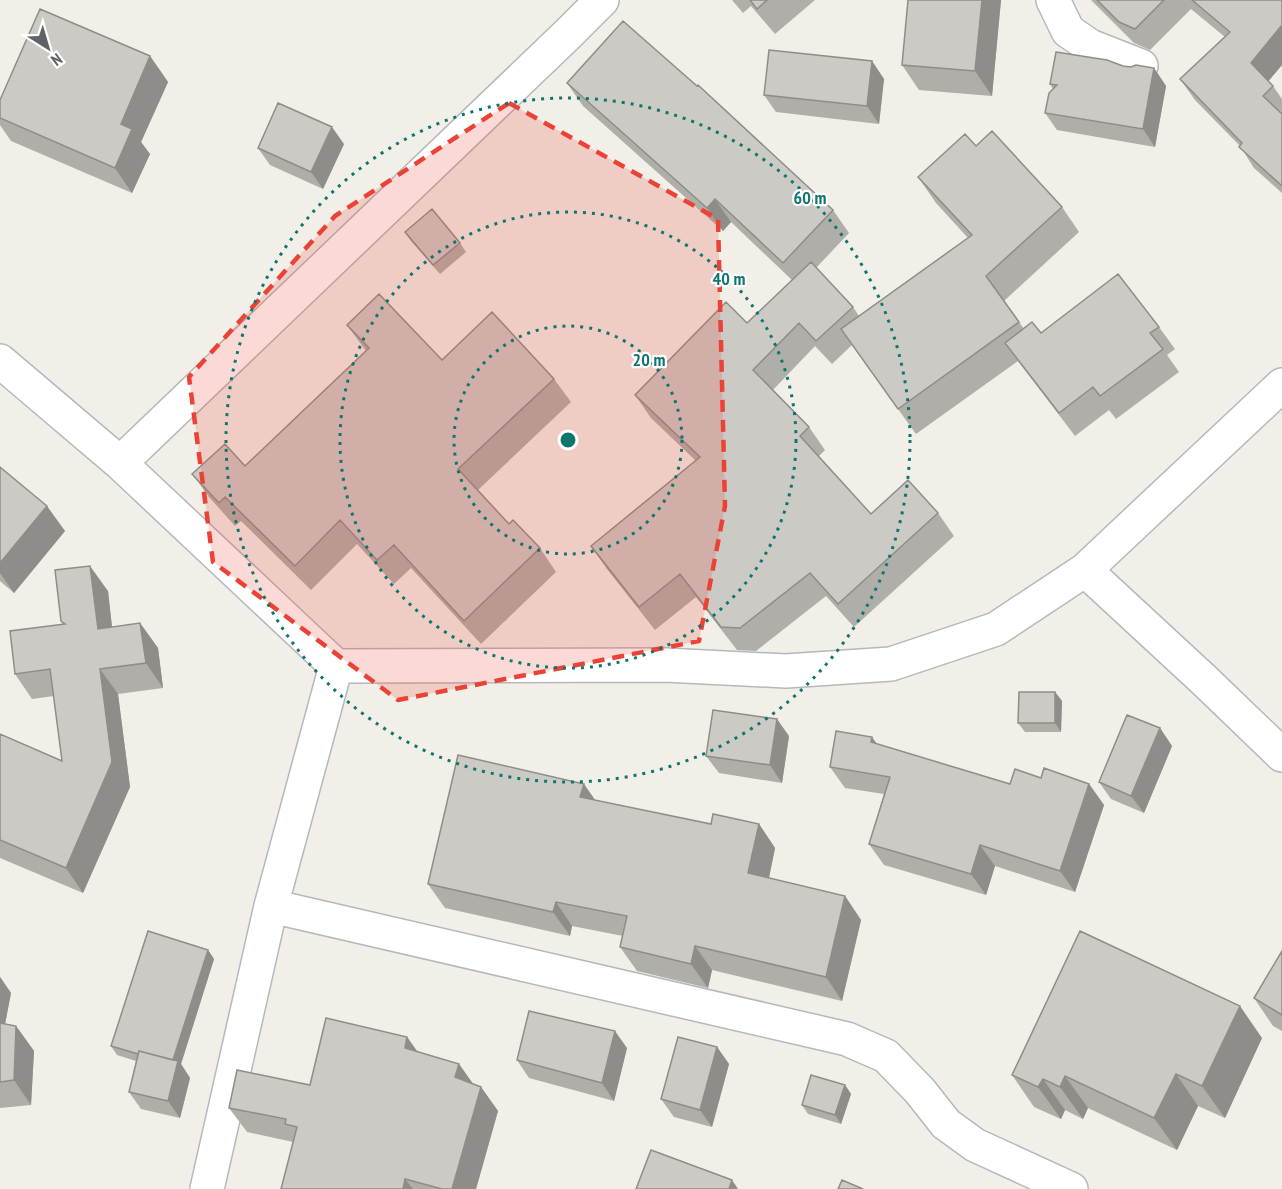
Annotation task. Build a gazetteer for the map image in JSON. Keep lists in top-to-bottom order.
{
  "north": "bottom right",
  "rings": ["60 m", "40 m", "20 m"]
}
